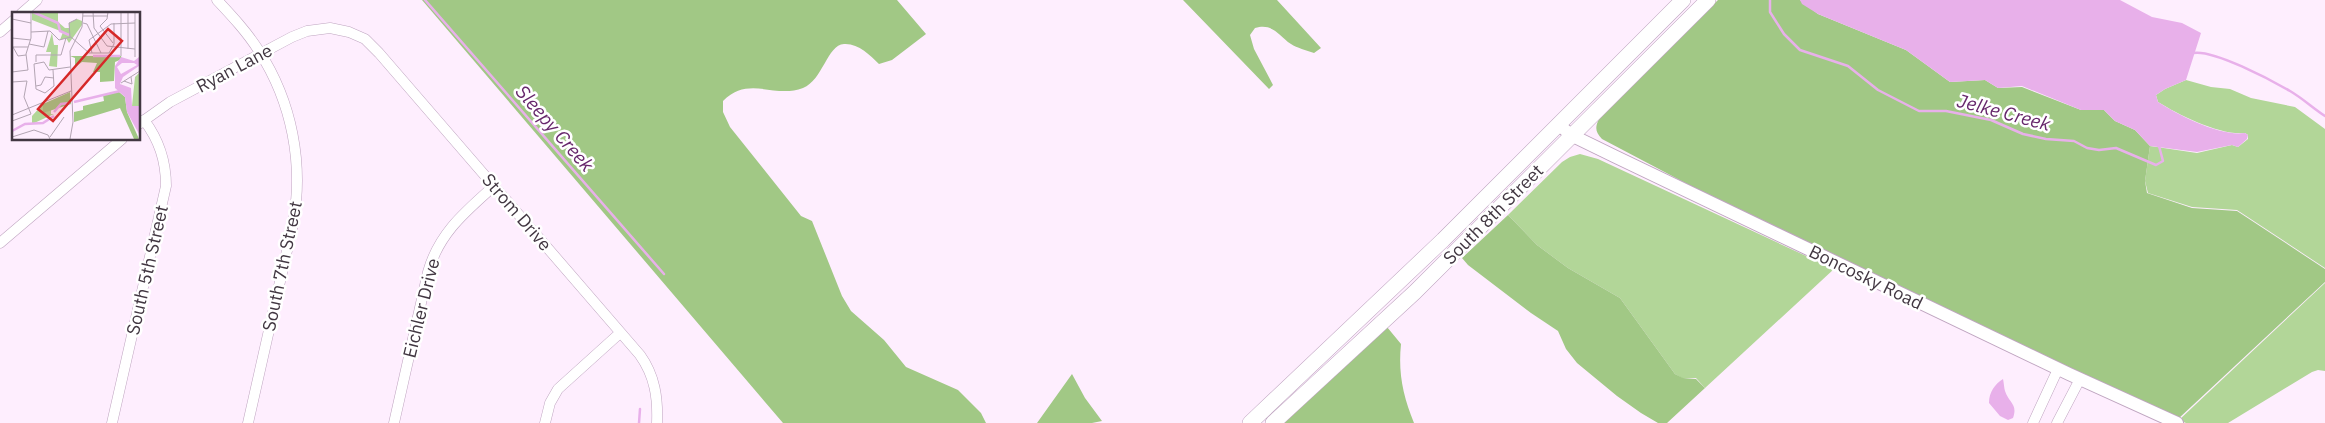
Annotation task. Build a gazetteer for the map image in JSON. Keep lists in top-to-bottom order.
{
  "streets": {
    "main road": ["South 8th Street"],
    "street": [
      "Ryan Lane",
      "Strom Drive",
      "South 7th Street",
      "South 5th Street",
      "Boncosky Road",
      "Eichler Drive"
    ]
  },
  "crossings": [
    ["Ryan Lane", "Strom Drive"],
    ["Ryan Lane", "South 7th Street"],
    ["Ryan Lane", "South 5th Street"],
    ["Strom Drive", "Eichler Drive"],
    ["South 8th Street", "Boncosky Road"]
  ],
  "water": ["Jelke Creek", "Sleepy Creek"]
}
